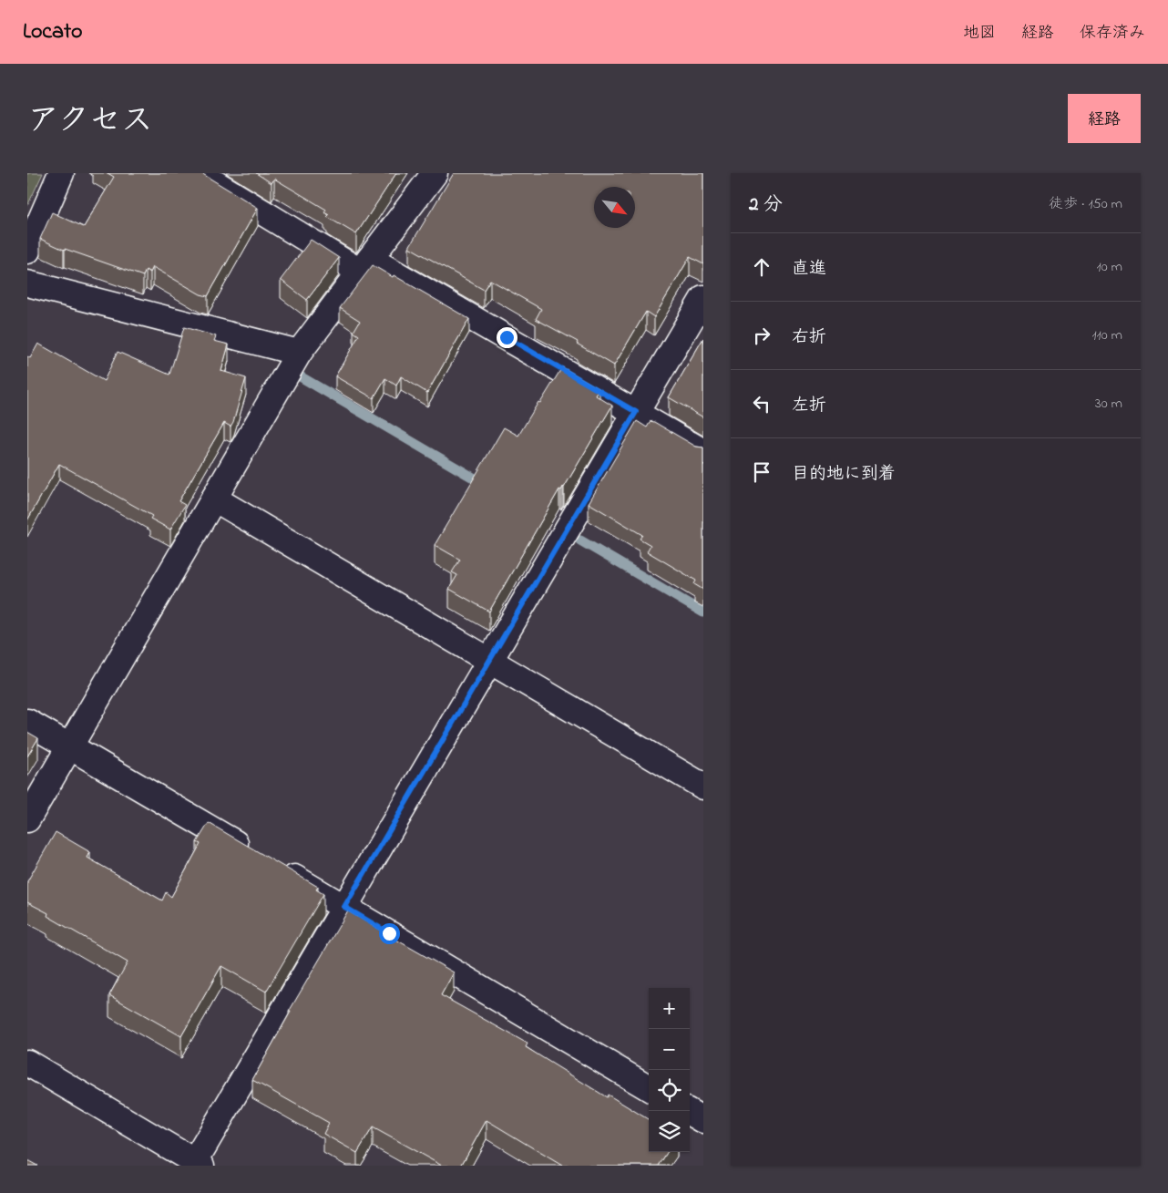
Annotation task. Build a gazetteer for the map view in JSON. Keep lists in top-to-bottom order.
{
  "north": "bottom right",
  "page": {
    "header": "Locato",
    "nav": ["地図", "経路", "保存済み"],
    "title": "アクセス",
    "buttons": "経路",
    "heading": ["2 分", "徒歩 · 150 m"],
    "list": [
      ["直進", "10 m"],
      ["右折", "110 m"],
      ["左折", "30 m"],
      "目的地に到着"
    ],
    "map_buttons": ["+", "−"]
  }
}
